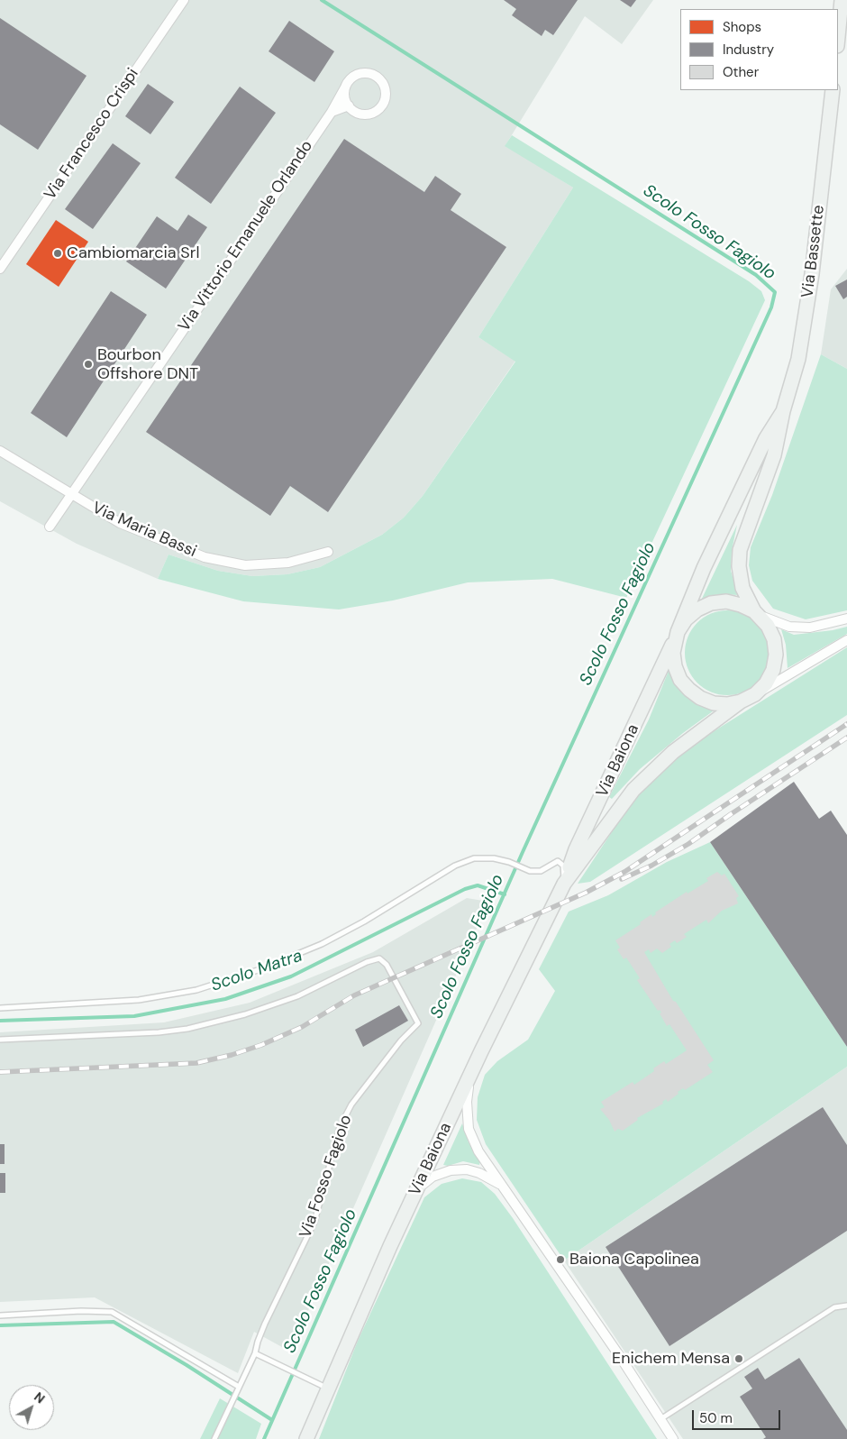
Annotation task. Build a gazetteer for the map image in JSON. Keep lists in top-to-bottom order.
{
  "streets": {
    "main road": ["Via Bassette", "Via Baiona"],
    "street": ["Via Francesco Crispi", "Via Vittorio Emanuele Orlando", "Via Maria Bassi"],
    "lane": ["Via Fosso Fagiolo"]
  },
  "crossings": [
    ["Via Vittorio Emanuele Orlando", "Via Maria Bassi"],
    ["Via Bassette", "Via Baiona"]
  ],
  "water": ["Scolo Fosso Fagiolo", "Scolo Matra"],
  "places": [
    "Cambiomarcia Srl",
    "Bourbon Offshore DNT",
    "Baiona Capolinea",
    "Enichem Mensa"
  ],
  "legend": ["Shops", "Industry", "Other"],
  "scale_bar": "50 m",
  "north": "top right"
}
